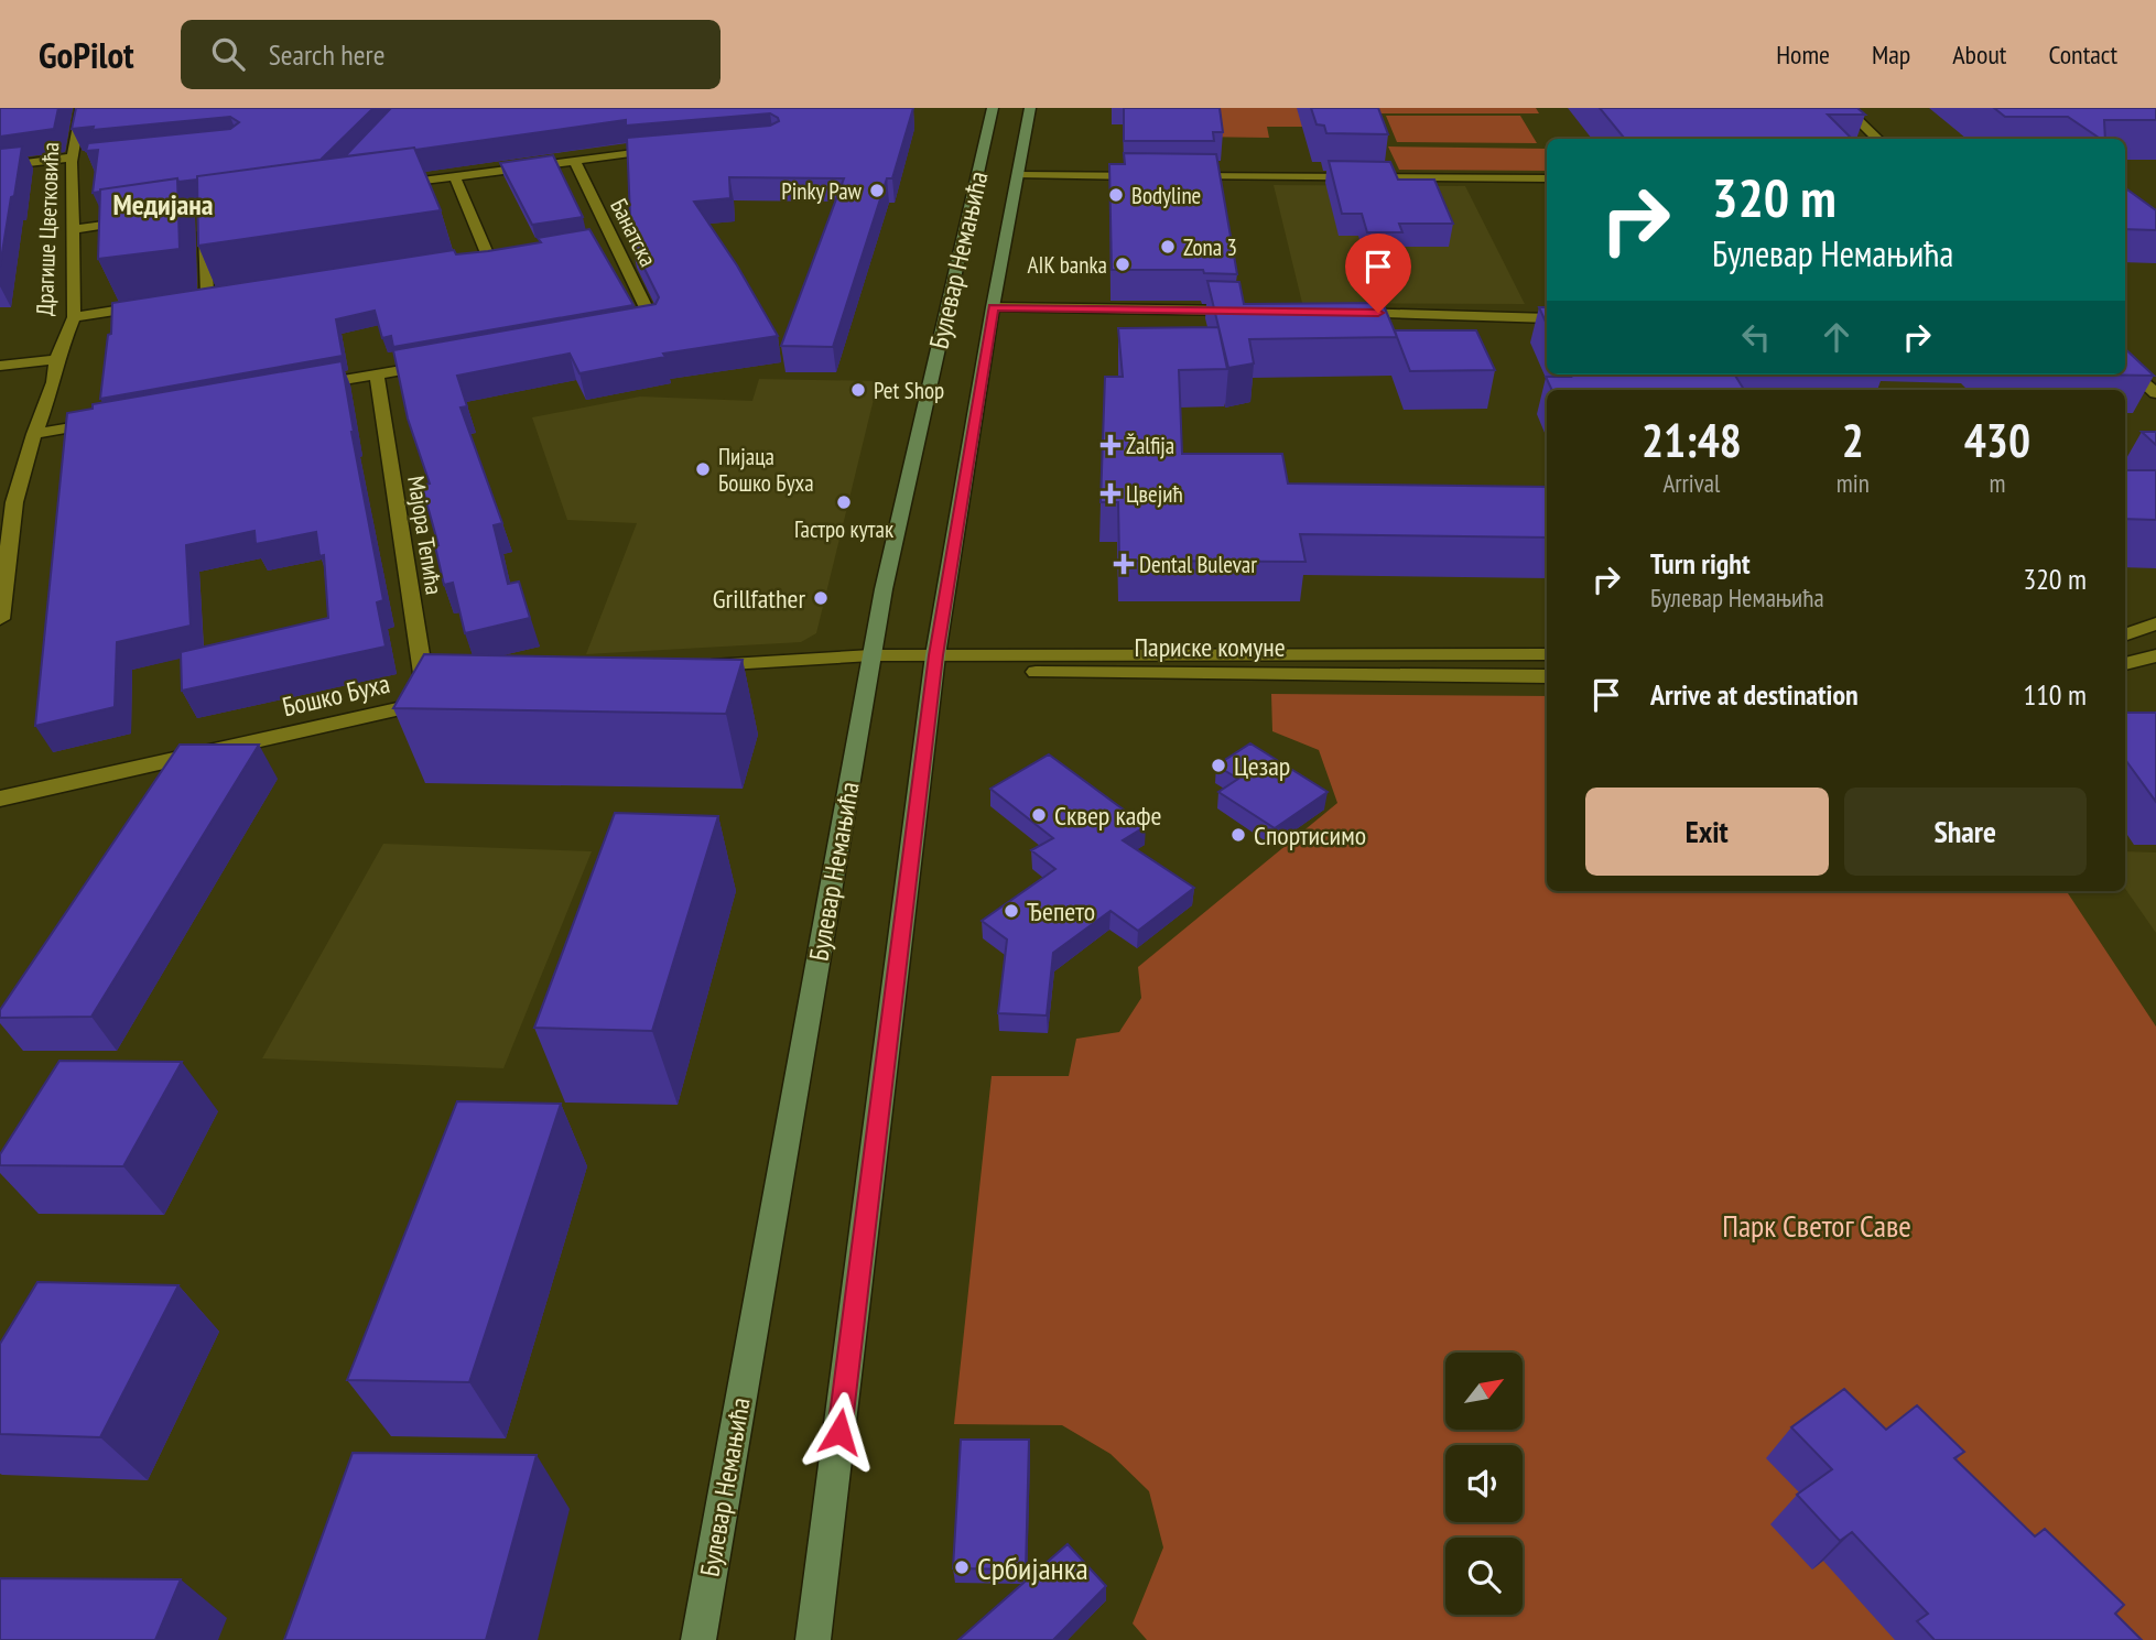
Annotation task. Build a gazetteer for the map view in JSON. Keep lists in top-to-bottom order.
{
  "streets": {
    "street": [
      "Драгише Цветковића",
      "Банатска",
      "Булевар Немањића",
      "Мајора Тепића",
      "Париске комуне",
      "Бошко Буха"
    ]
  },
  "crossings": [
    ["Булевар Немањића", "Париске комуне"],
    ["Мајора Тепића", "Бошко Буха"]
  ],
  "districts": ["Медијана"],
  "parks": ["Парк Светог Саве"],
  "places": {
    "other": [
      "Pinky Paw",
      "Bodyline",
      "Zona 3",
      "AIK banka",
      "Pet Shop",
      "Пијаца Бошко Буха",
      "Гастро кутак",
      "Grillfather",
      "Цезар",
      "Сквер кафе",
      "Спортисимо",
      "Ђепето",
      "Србијанка"
    ],
    "health": ["Žalfija", "Цвејић", "Dental Bulevar"]
  },
  "north": "top right",
  "page": {
    "header": "GoPilot",
    "search": "Search here",
    "nav": [
      "Home",
      "Map",
      "About",
      "Contact"
    ],
    "turn": ["320 m", "Булевар Немањића"],
    "eta": [
      "21:48",
      "Arrival",
      "2",
      "min",
      "430",
      "m"
    ],
    "list": [
      {
        "name": "Turn right",
        "note": "Булевар Немањића",
        "value": "320 m"
      },
      {
        "name": "Arrive at destination",
        "value": "110 m"
      }
    ],
    "buttons": ["Exit", "Share"]
  }
}
